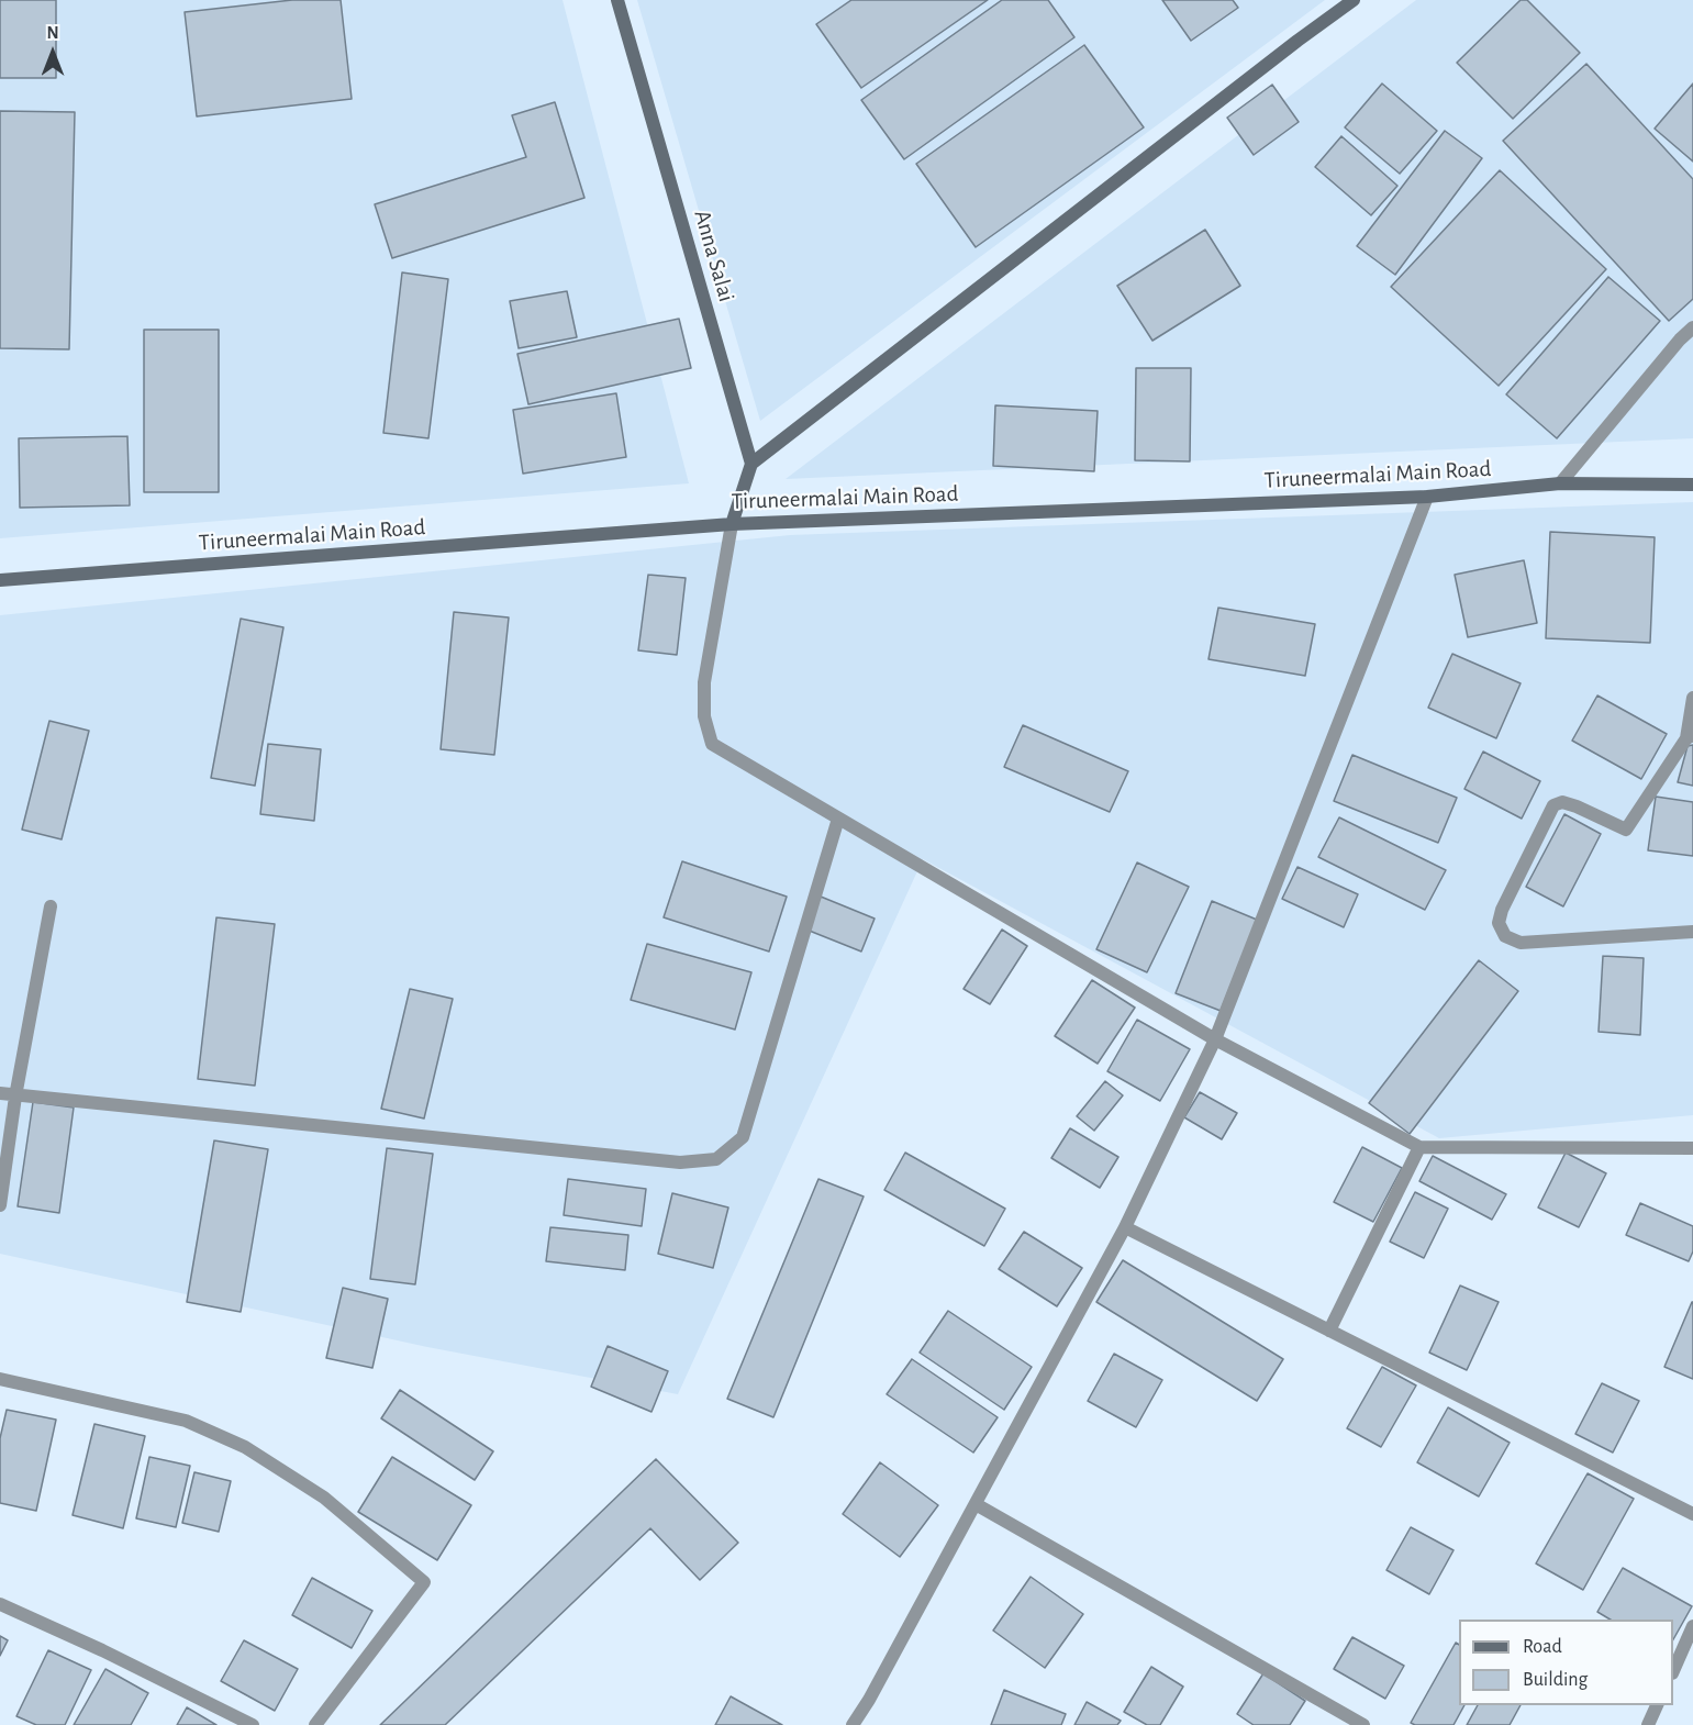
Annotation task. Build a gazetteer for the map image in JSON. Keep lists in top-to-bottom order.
{
  "streets": {
    "main road": ["Anna Salai", "Tiruneermalai Main Road"]
  },
  "legend": ["Road", "Building"],
  "north": "top"
}
